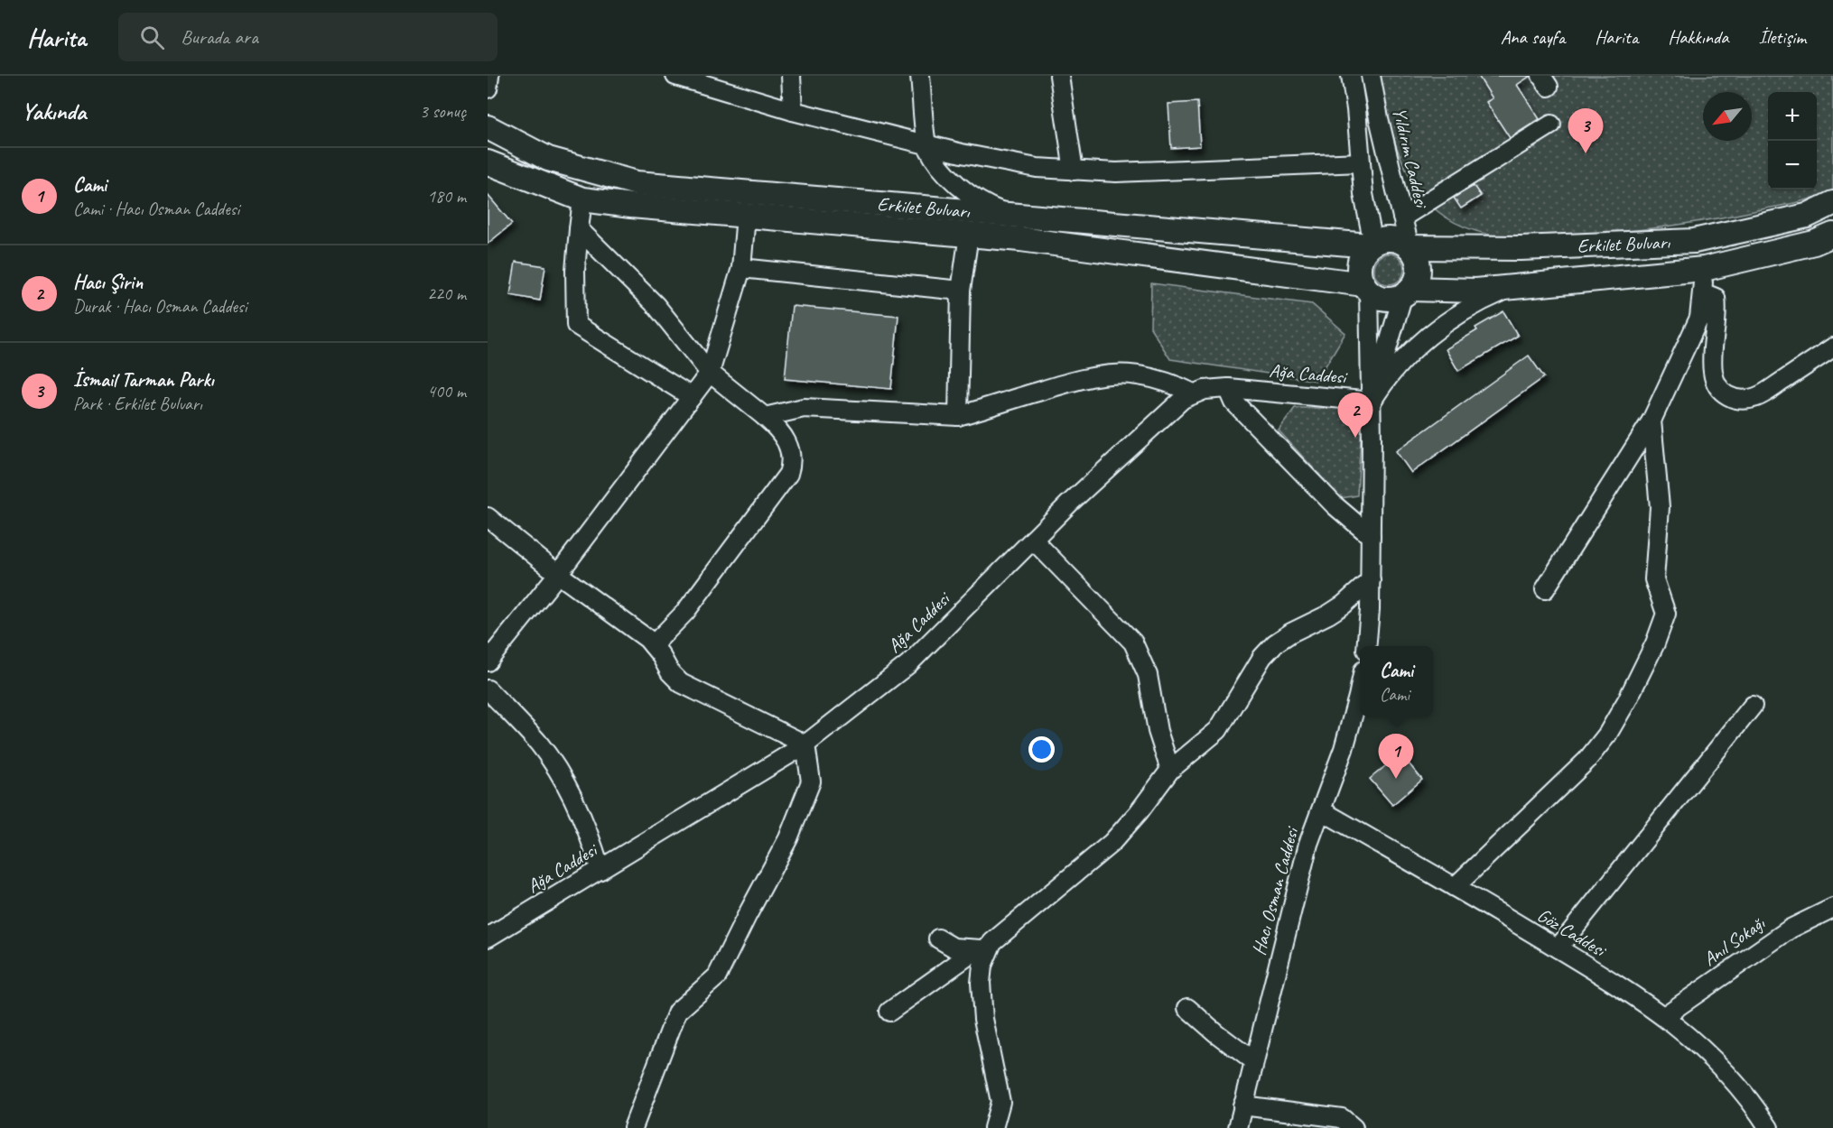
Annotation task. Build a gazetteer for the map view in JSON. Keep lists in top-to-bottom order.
{
  "streets": {
    "main road": ["Erkilet Bulvarı"],
    "street": [
      "Yıldırım Caddesi",
      "Ağa Caddesi",
      "Hacı Osman Caddesi",
      "Göz Caddesi",
      "Anıl Sokağı"
    ]
  },
  "crossings": [
    ["Yıldırım Caddesi", "Erkilet Bulvarı"],
    ["Hacı Osman Caddesi", "Göz Caddesi"],
    ["Göz Caddesi", "Anıl Sokağı"]
  ],
  "north": "bottom left",
  "page": {
    "header": "Harita",
    "search": "Burada ara",
    "nav": [
      "Ana sayfa",
      "Harita",
      "Hakkında",
      "İletişim"
    ],
    "heading": ["Yakında", "3 sonuç"],
    "map_buttons": ["+", "−"],
    "pins": ["3", "2", "1"],
    "list": [
      {
        "mark": "1",
        "name": "Cami",
        "note": "Cami · Hacı Osman Caddesi",
        "value": "180 m"
      },
      {
        "mark": "2",
        "name": "Hacı Şirin",
        "note": "Durak · Hacı Osman Caddesi",
        "value": "220 m"
      },
      {
        "mark": "3",
        "name": "İsmail Tarman Parkı",
        "note": "Park · Erkilet Bulvarı",
        "value": "400 m"
      }
    ],
    "popup": ["Cami", "Cami"]
  }
}
